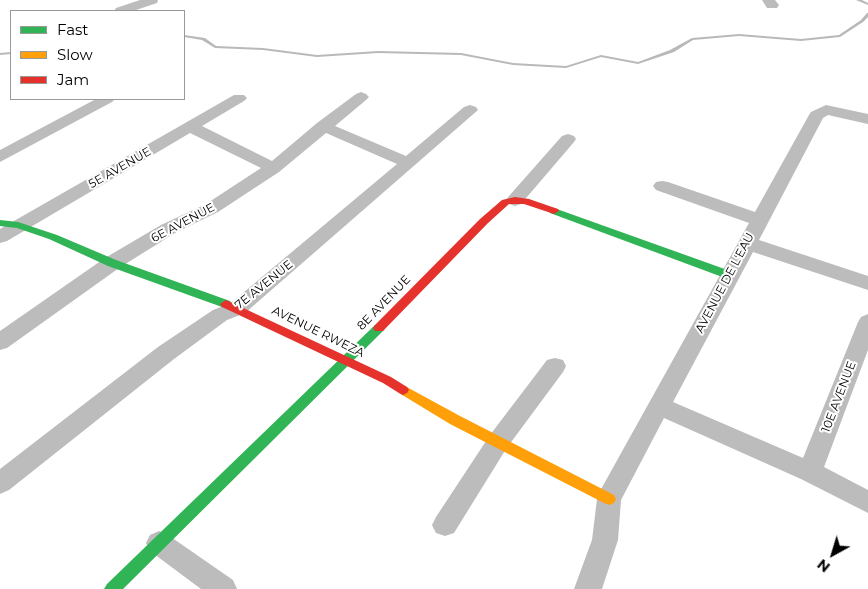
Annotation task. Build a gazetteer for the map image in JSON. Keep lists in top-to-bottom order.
{
  "streets": {
    "street": [
      "5E AVENUE",
      "6E AVENUE",
      "AVENUE DE L'EAU",
      "7E AVENUE",
      "8E AVENUE",
      "AVENUE RWEZA",
      "10E AVENUE"
    ]
  },
  "crossings": [
    ["5E AVENUE", "AVENUE RWEZA"],
    ["6E AVENUE", "AVENUE RWEZA"],
    ["AVENUE DE L'EAU", "AVENUE RWEZA"],
    ["7E AVENUE", "AVENUE RWEZA"],
    ["8E AVENUE", "AVENUE RWEZA"]
  ],
  "legend": ["Fast", "Slow", "Jam"],
  "north": "bottom left"
}
